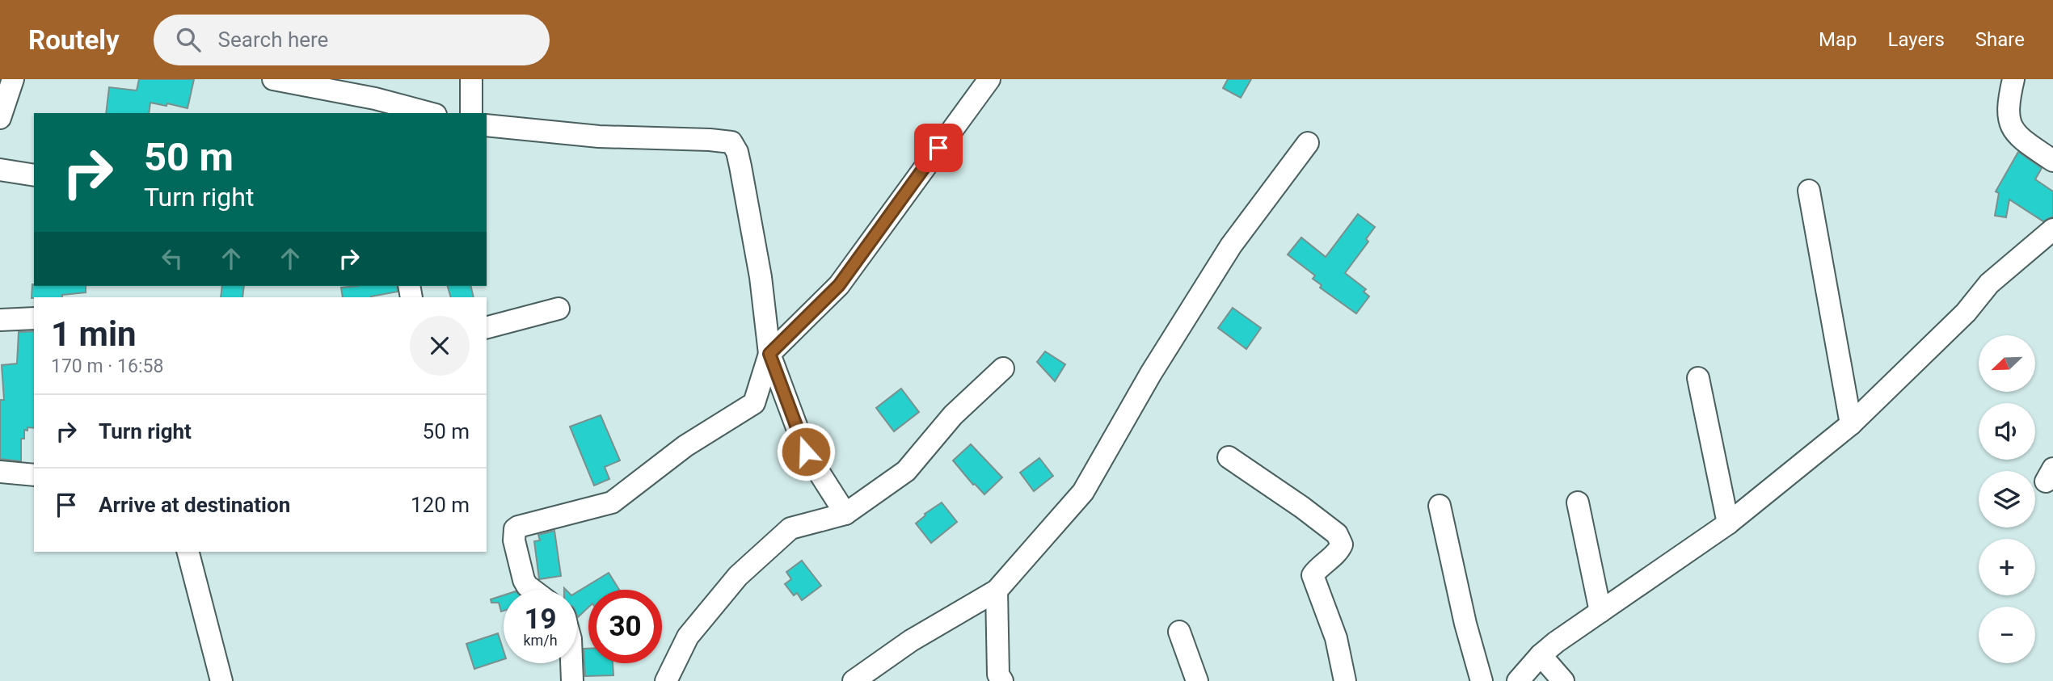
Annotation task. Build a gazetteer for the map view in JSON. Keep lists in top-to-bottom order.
{
  "north": "bottom left",
  "page": {
    "header": "Routely",
    "search": "Search here",
    "nav": ["Map", "Layers", "Share"],
    "turn": ["50 m", "Turn right"],
    "heading": ["1 min", "170 m · 16:58"],
    "map_buttons": ["+", "−"],
    "list": [
      {
        "name": "Turn right",
        "value": "50 m"
      },
      {
        "name": "Arrive at destination",
        "value": "120 m"
      }
    ],
    "speed": "19 km/h",
    "limit": "30"
  }
}
